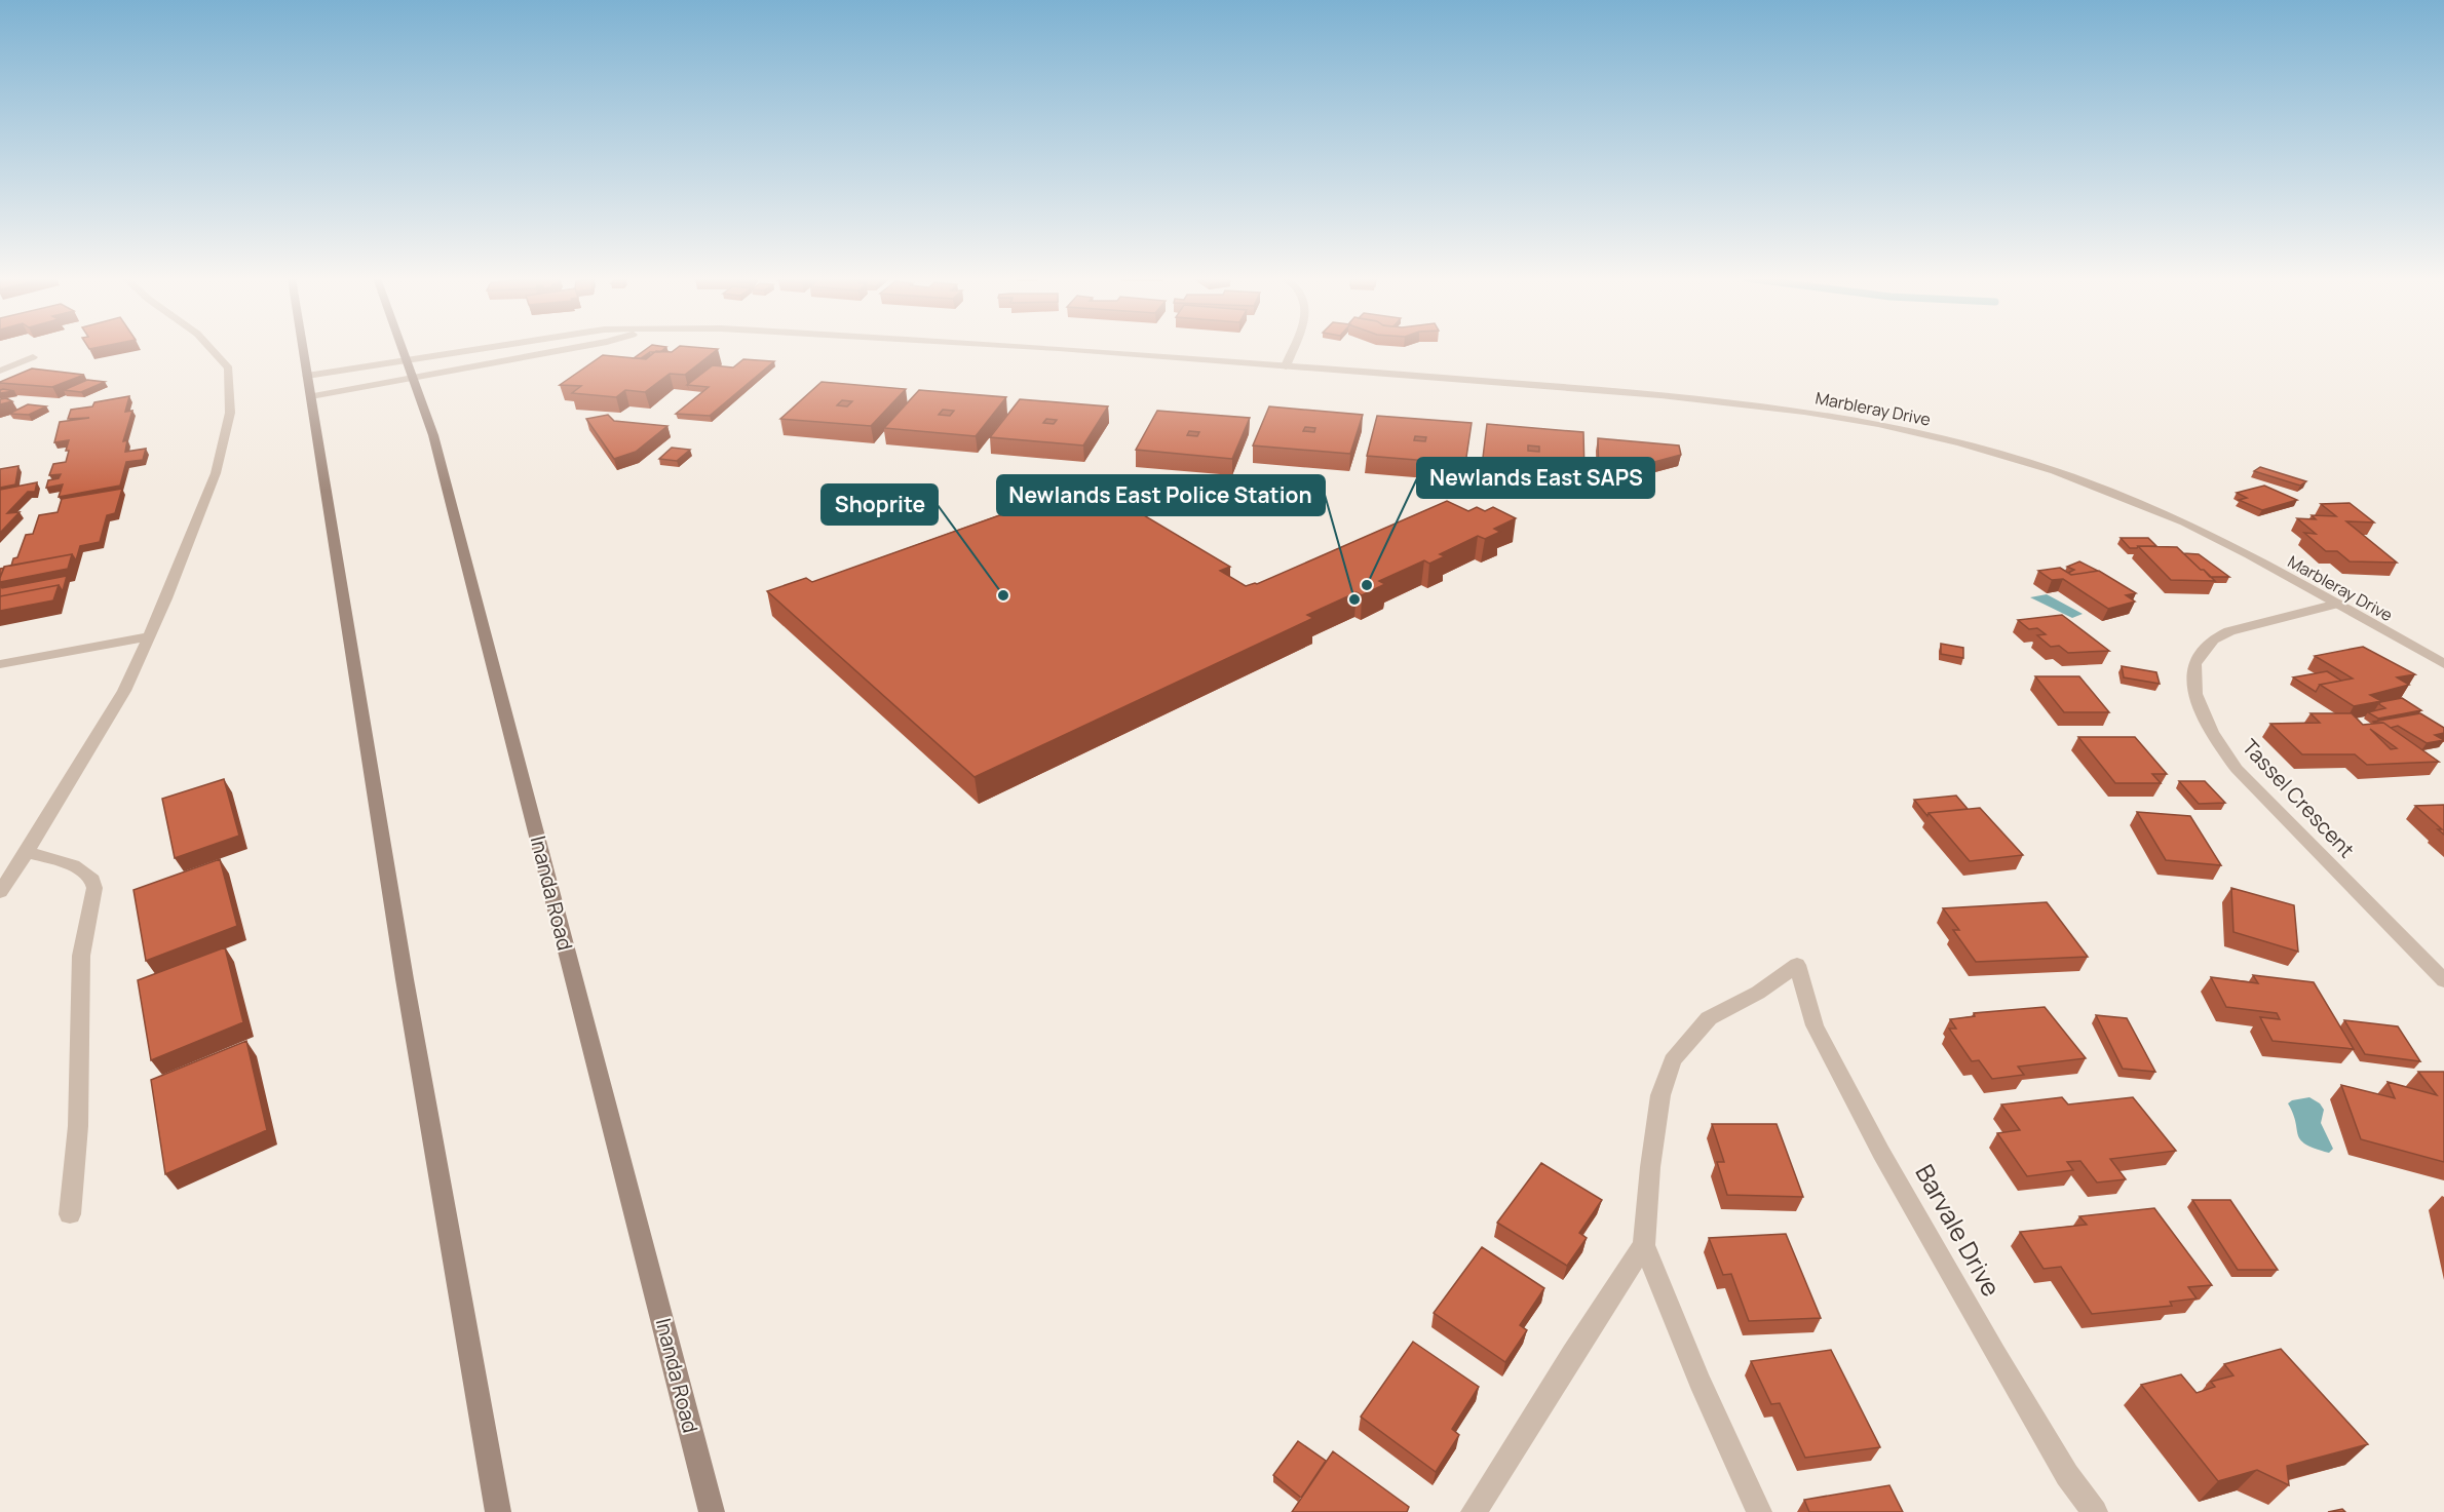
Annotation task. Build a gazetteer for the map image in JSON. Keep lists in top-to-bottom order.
{
  "streets": {
    "main road": ["Inanda Road"],
    "street": ["Marbleray Drive", "Tassel Crescent", "Barvale Drive"]
  },
  "crossings": [
    ["Marbleray Drive", "Tassel Crescent"],
    ["Marbleray Drive", "Inanda Road"]
  ],
  "places": ["Newlands East SAPS", "Shoprite", "Newlands East Police Station"]
}
